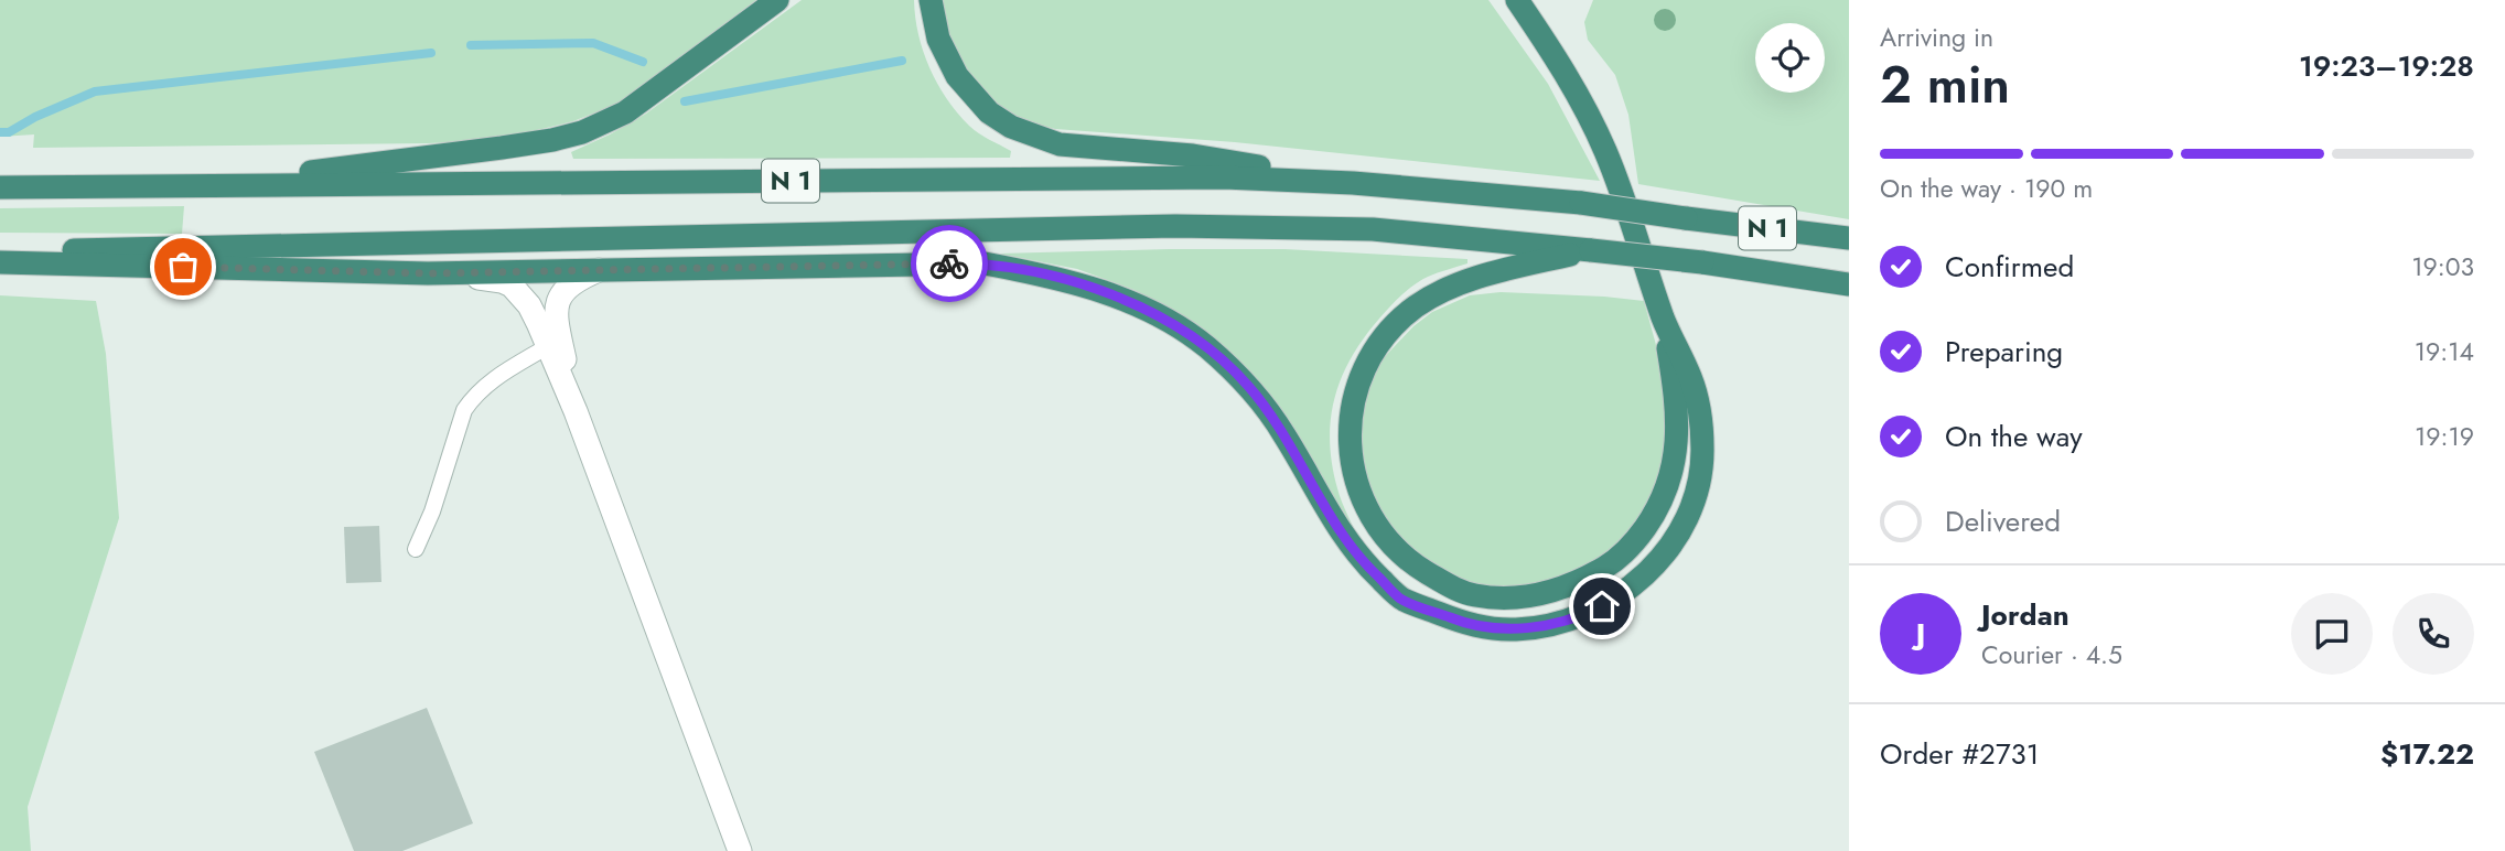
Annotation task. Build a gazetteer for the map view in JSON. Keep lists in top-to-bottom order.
{
  "streets": {
    "highway": ["N 1"]
  },
  "page": {
    "heading": ["2 min", "Arriving in", "19:23–19:28"],
    "panel": [
      "Jordan",
      "Courier · 4.5",
      "Order #2731",
      "$17.22"
    ],
    "bar": "On the way · 190 m",
    "list": [
      ["Confirmed", "19:03"],
      ["Preparing", "19:14"],
      ["On the way", "19:19"],
      "Delivered"
    ],
    "round": "J"
  }
}
